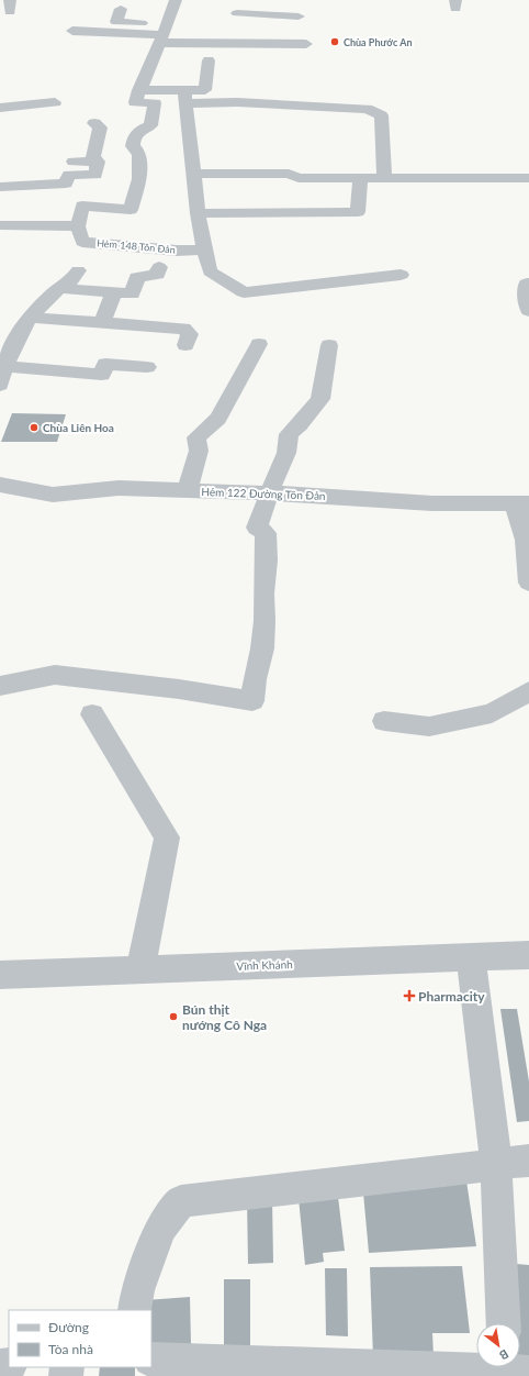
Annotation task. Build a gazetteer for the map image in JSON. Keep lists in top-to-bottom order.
{
  "streets": {
    "street": ["Hẻm 148 Tôn Đản", "Hẻm 122 Đường Tôn Đản", "Vĩnh Khánh"]
  },
  "places": {
    "other": ["Chùa Phước An", "Chùa Liên Hoa", "Bún thịt nướng Cô Nga"],
    "health": ["Pharmacity"]
  },
  "legend": ["Đường", "Tòa nhà"],
  "north": "bottom right"
}
